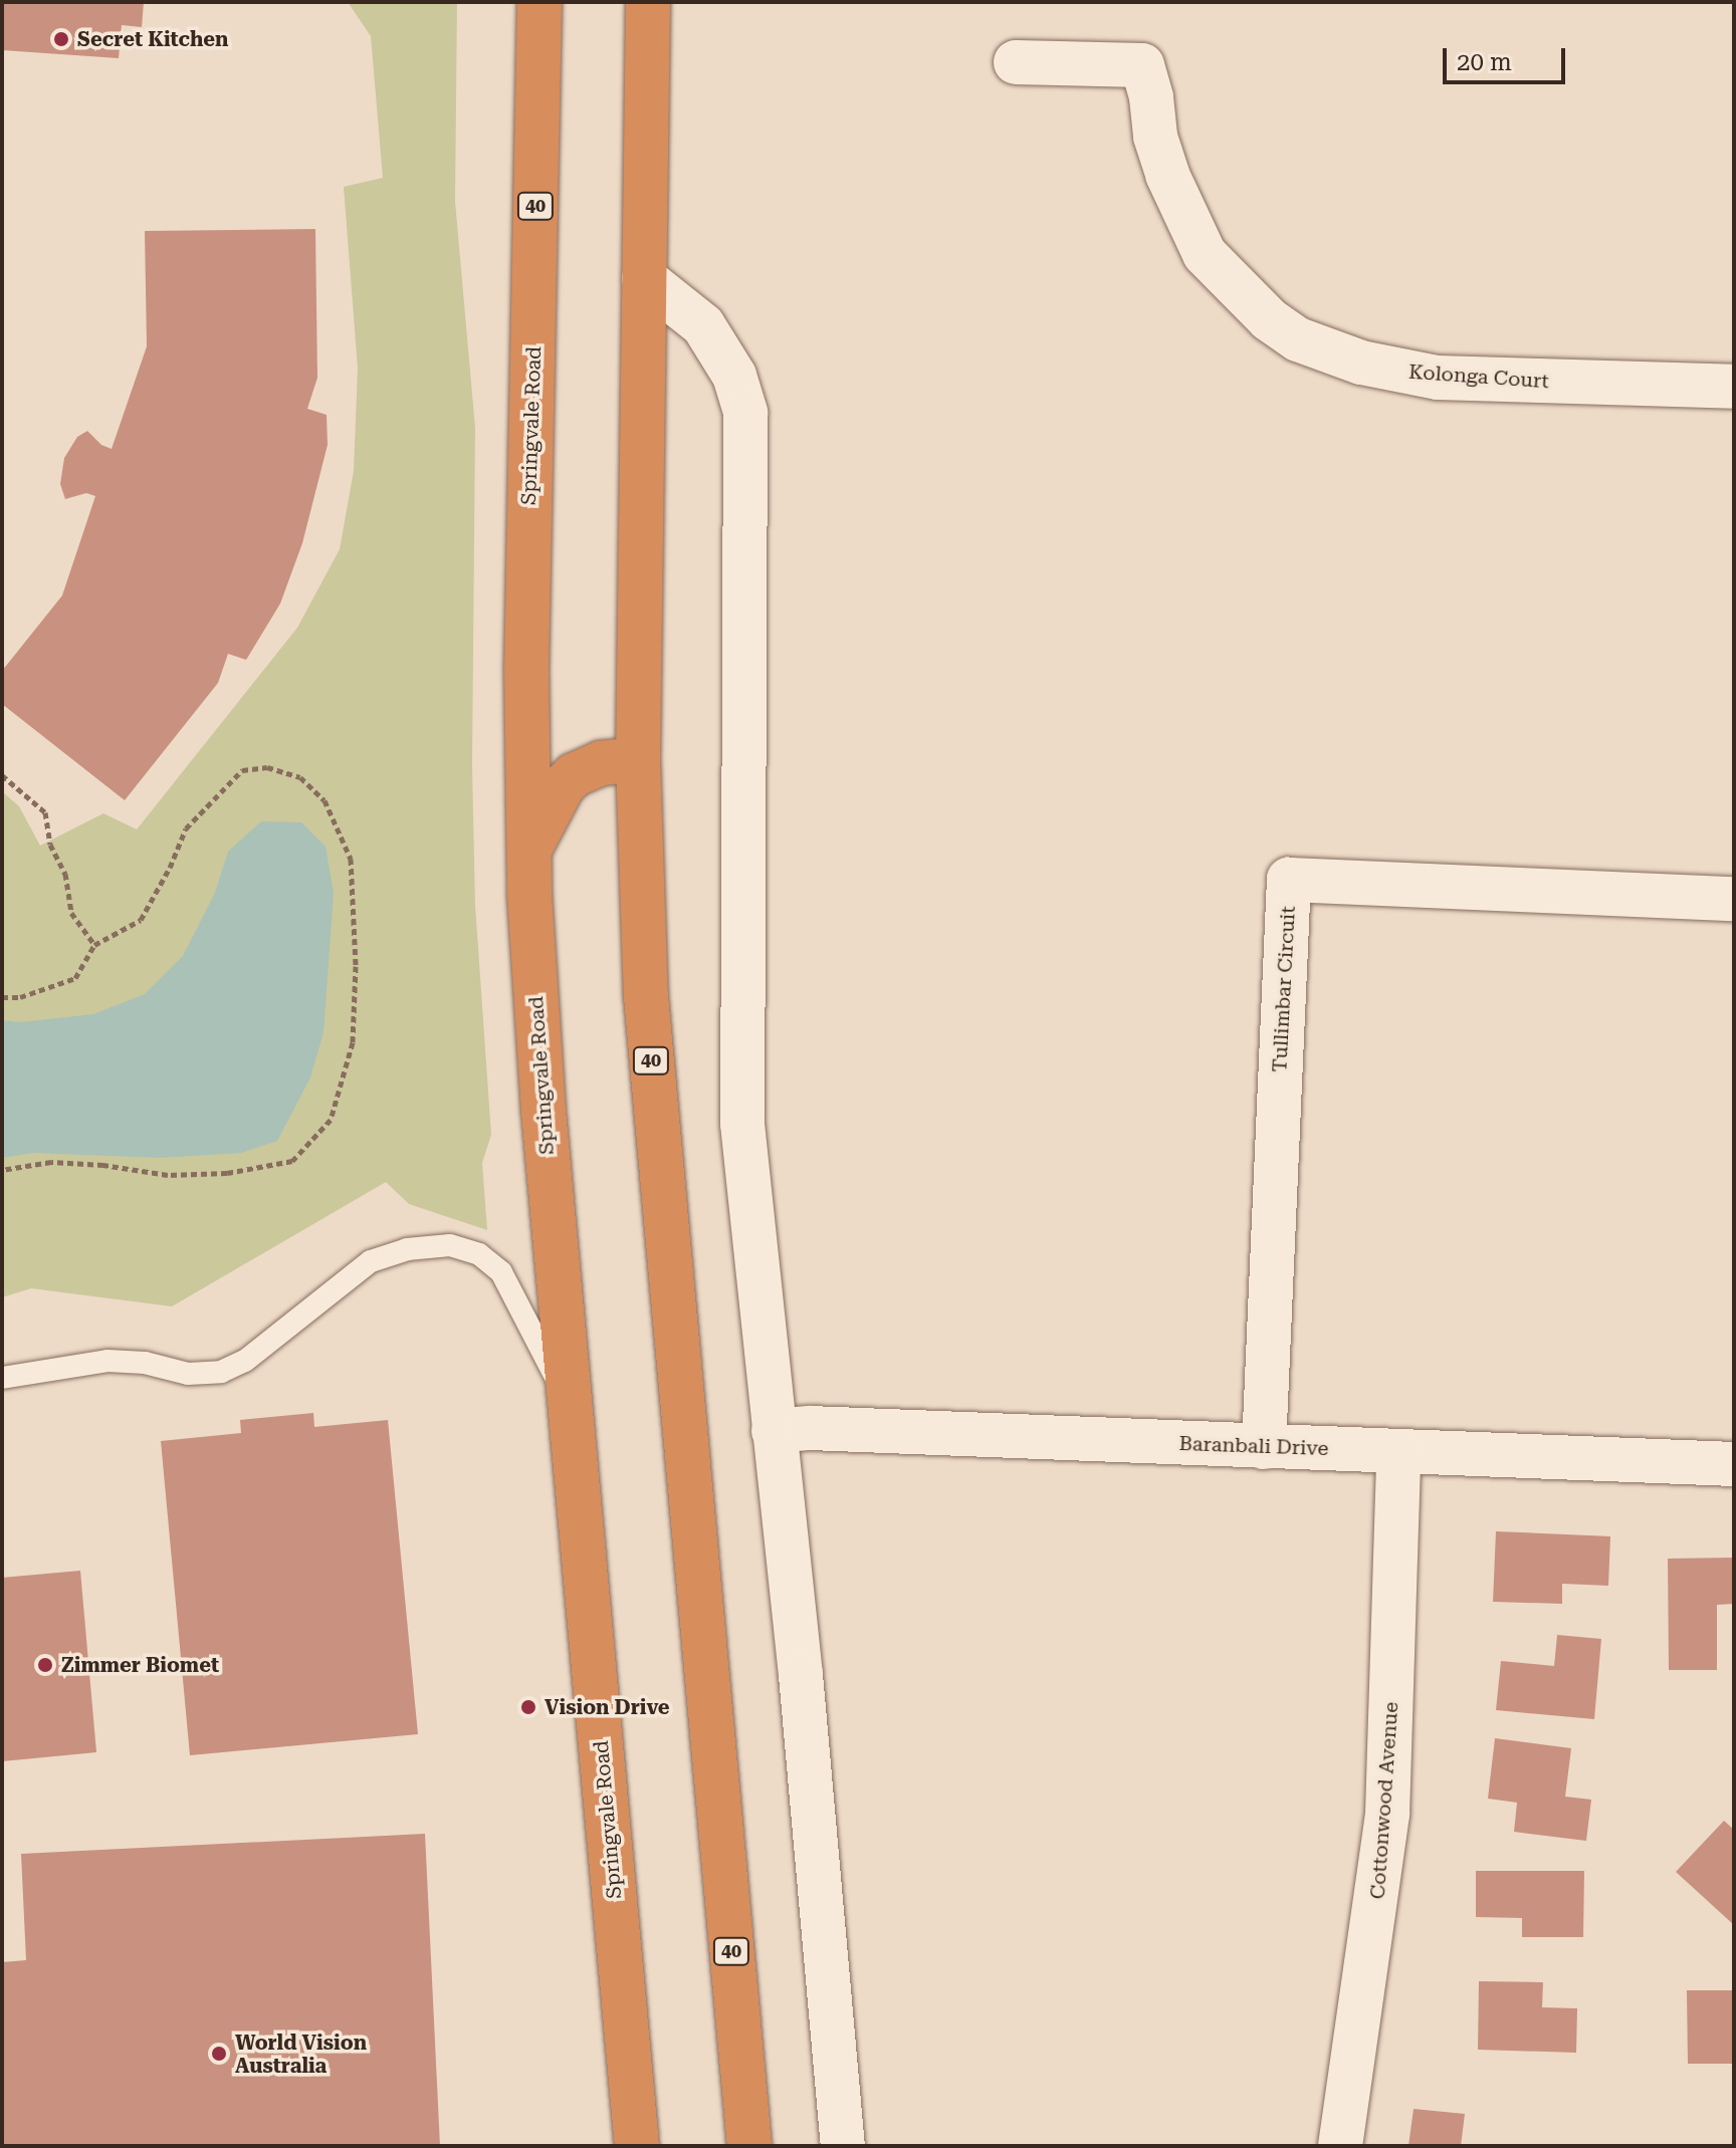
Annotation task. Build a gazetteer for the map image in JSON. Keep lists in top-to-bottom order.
{
  "streets": {
    "highway": ["40", "Springvale Road"],
    "street": [
      "Kolonga Court",
      "Tullimbar Circuit",
      "Baranbali Drive",
      "Cottonwood Avenue"
    ]
  },
  "crossings": [
    ["Tullimbar Circuit", "Baranbali Drive"],
    ["Baranbali Drive", "Cottonwood Avenue"]
  ],
  "places": [
    "Secret Kitchen",
    "Zimmer Biomet",
    "Vision Drive",
    "World Vision Australia"
  ],
  "scale_bar": "20 m"
}
